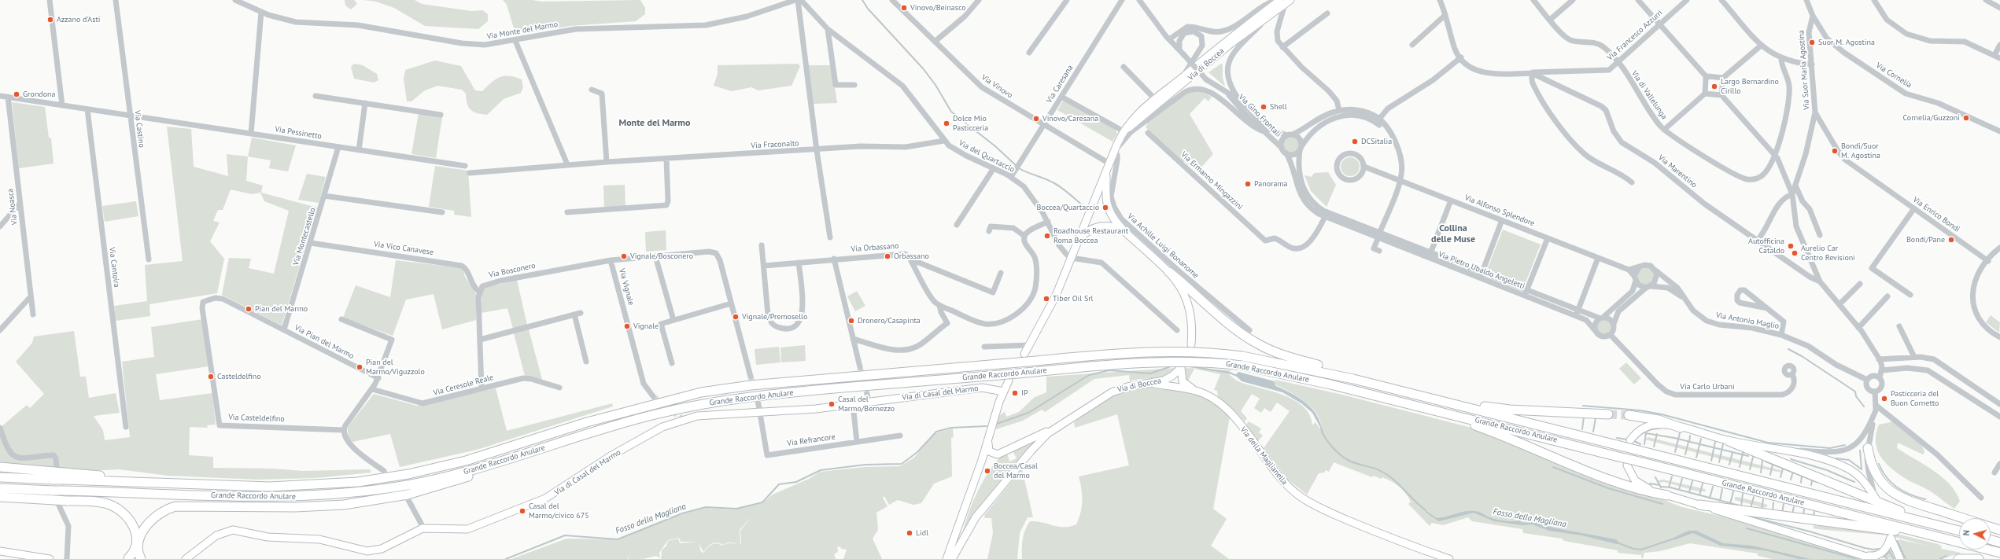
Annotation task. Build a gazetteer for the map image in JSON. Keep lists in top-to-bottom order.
{
  "streets": {
    "highway": ["Grande Raccordo Anulare"],
    "main road": ["Via di Boccea", "Via di Casal del Marmo", "Via della Maglianella"],
    "street": [
      "Via Monte del Marmo",
      "Via Francesco Azzurri",
      "Via Suor Maria Agostina",
      "Via Cornelia",
      "Via Caresana",
      "Via Vinovo",
      "Via di Vallelunga",
      "Via Gino Frontali",
      "Via Castino",
      "Via Pessinetto",
      "Via Fraconalto",
      "Via del Quartaccio",
      "Via Marentino",
      "Via Ermanno Mingazzini",
      "Via Noasca",
      "Via Alfonso Splendore",
      "Via Enrico Bondi",
      "Via Montecastello",
      "Via Achille Luigi Bonanome",
      "Via Orbassano",
      "Via Vico Canavese",
      "Via Cantoira",
      "Via Bosconero",
      "Via Pietro Ubaldo Angeletti",
      "Via Vignale",
      "Via Antonio Maglio",
      "Via Pian del Marmo",
      "Via Ceresole Reale",
      "Via Carlo Urbani",
      "Via Casteldelfino",
      "Via Refrancore"
    ]
  },
  "crossings": [
    ["Via Francesco Azzurri", "Via di Vallelunga"],
    ["Via Francesco Azzurri", "Via Marentino"],
    ["Via di Boccea", "Via Vinovo"],
    ["Via di Boccea", "Via del Quartaccio"],
    ["Via di Boccea", "Via Achille Luigi Bonanome"],
    ["Via di Boccea", "Via della Maglianella"],
    ["Via Suor Maria Agostina", "Via Cornelia"],
    ["Via Suor Maria Agostina", "Via Marentino"],
    ["Via Suor Maria Agostina", "Via Enrico Bondi"],
    ["Via Caresana", "Via Vinovo"],
    ["Via Caresana", "Via del Quartaccio"],
    ["Via Gino Frontali", "Via Pietro Ubaldo Angeletti"],
    ["Via Castino", "Via Pessinetto"],
    ["Via Pessinetto", "Via Noasca"],
    ["Via Pessinetto", "Via Montecastello"],
    ["Via Pessinetto", "Via Cantoira"],
    ["Via Fraconalto", "Via del Quartaccio"],
    ["Via Ermanno Mingazzini", "Via Pietro Ubaldo Angeletti"],
    ["Via Alfonso Splendore", "Via Antonio Maglio"],
    ["Via Montecastello", "Via Vico Canavese"],
    ["Via Montecastello", "Via Pian del Marmo"],
    ["Via Vico Canavese", "Via Bosconero"],
    ["Via Bosconero", "Via Vignale"],
    ["Via Pietro Ubaldo Angeletti", "Via Carlo Urbani"],
    ["Via Pian del Marmo", "Via Casteldelfino"],
    ["Via di Casal del Marmo", "Via Refrancore"]
  ],
  "districts": ["Monte del Marmo", "Collina delle Muse"],
  "water": ["Fosso della Magliana"],
  "places": [
    "Vinovo/Beinasco",
    "Azzano d'Asti",
    "Suor M. Agostina",
    "Largo Bernardino Cirillo",
    "Grondona",
    "Shell",
    "Cornelia/Guzzoni",
    "Vinovo/Caresana",
    "Dolce Mio Pasticceria",
    "DCSitalia",
    "Bondi/Suor M. Agostina",
    "Panorama",
    "Boccea/Quartaccio",
    "Roadhouse Restaurant Roma Boccea",
    "Bondi/Pane",
    "Autofficina Cataldo",
    "Aurelio Car Centro Revisioni",
    "Vignale/Bosconero",
    "Orbassano",
    "Tiber Oil Srl",
    "Pian del Marmo",
    "Vignale/Premosello",
    "Dronero/Casapinta",
    "Vignale",
    "Pian del Marmo/Viguzzolo",
    "Casteldelfino",
    "IP",
    "Pasticceria del Buon Cornetto",
    "Casal del Marmo/Bernezzo",
    "Boccea/Casal del Marmo",
    "Casal del Marmo/civico 675",
    "Lidl"
  ],
  "north": "left"
}
